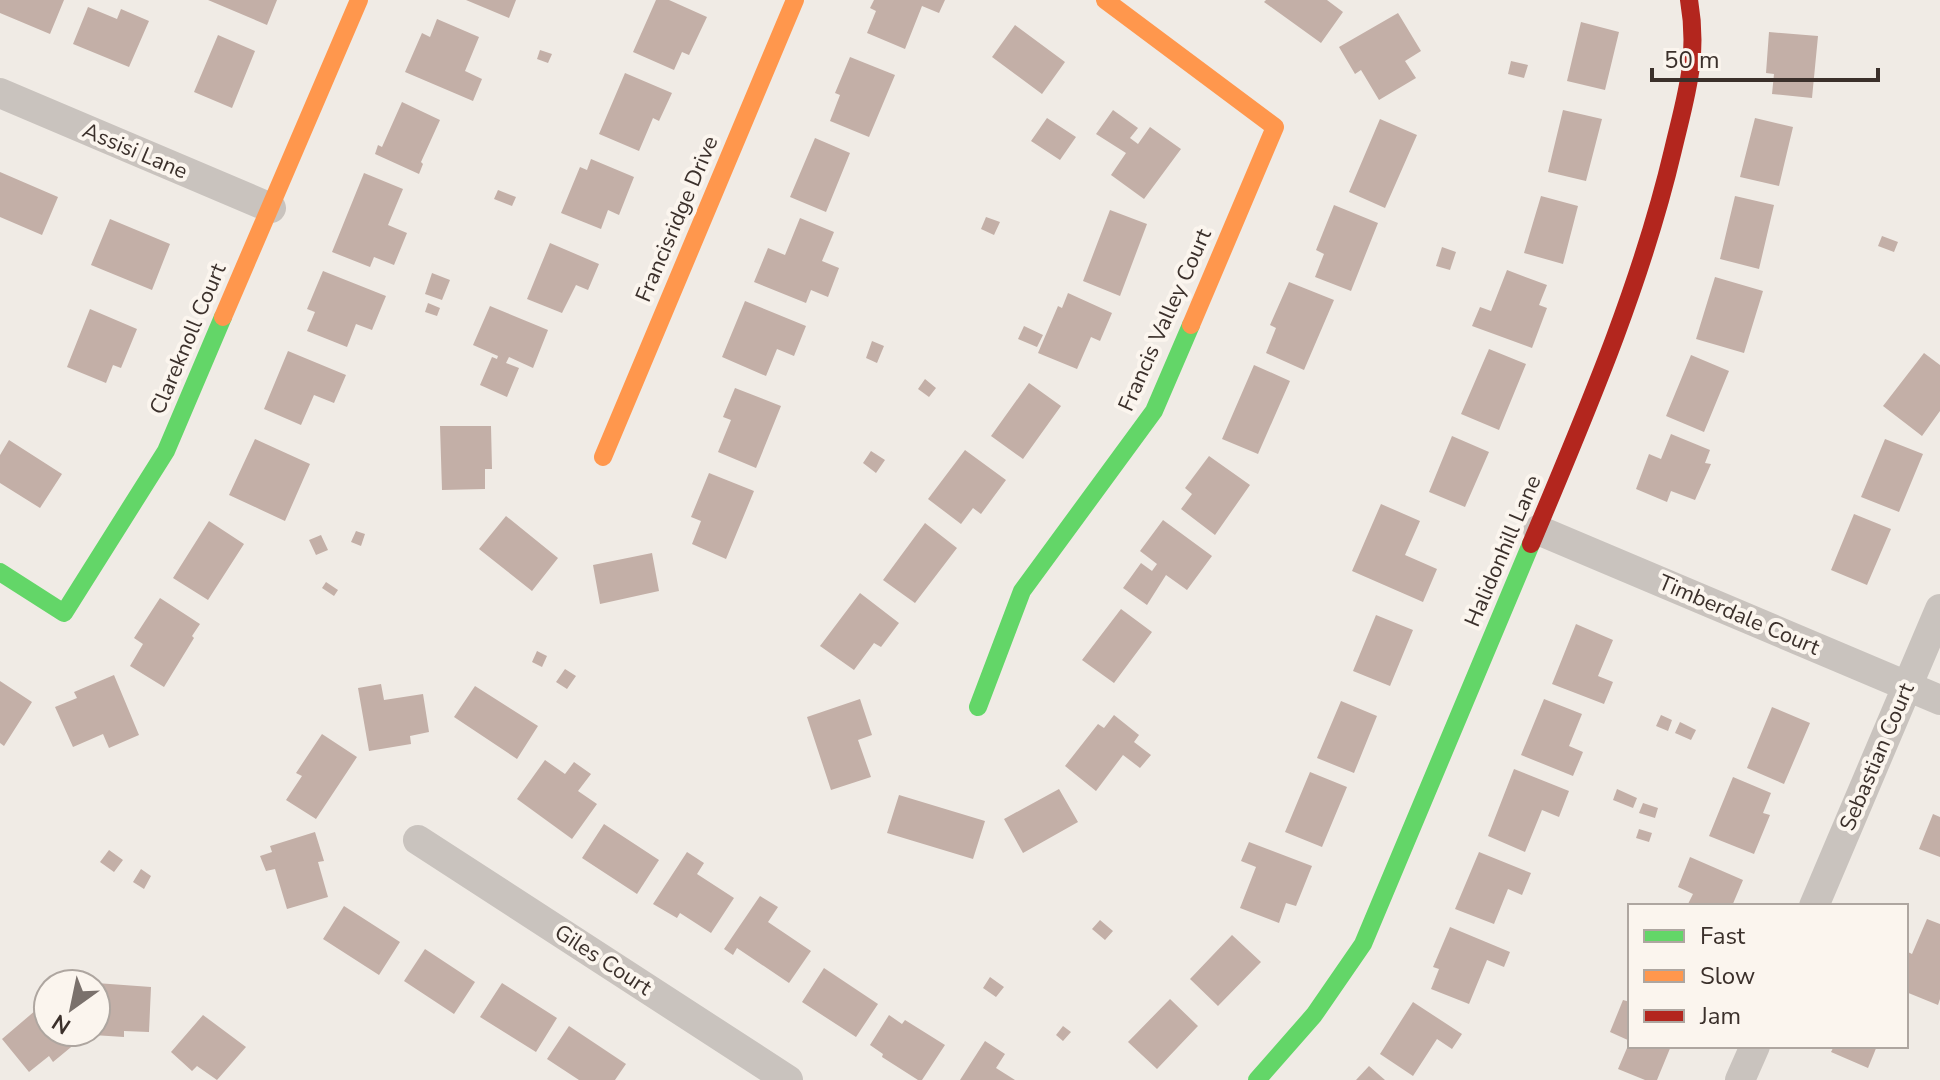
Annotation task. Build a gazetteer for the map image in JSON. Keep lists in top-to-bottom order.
{
  "streets": {
    "street": [
      "Assisi Lane",
      "Francisridge Drive",
      "Francis Valley Court",
      "Clareknoll Court",
      "Halidonhill Lane",
      "Timberdale Court",
      "Sebastian Court",
      "Giles Court"
    ]
  },
  "crossings": [
    ["Assisi Lane", "Clareknoll Court"],
    ["Halidonhill Lane", "Timberdale Court"],
    ["Timberdale Court", "Sebastian Court"]
  ],
  "legend": ["Fast", "Slow", "Jam"],
  "scale_bar": "50 m",
  "north": "bottom left"
}
